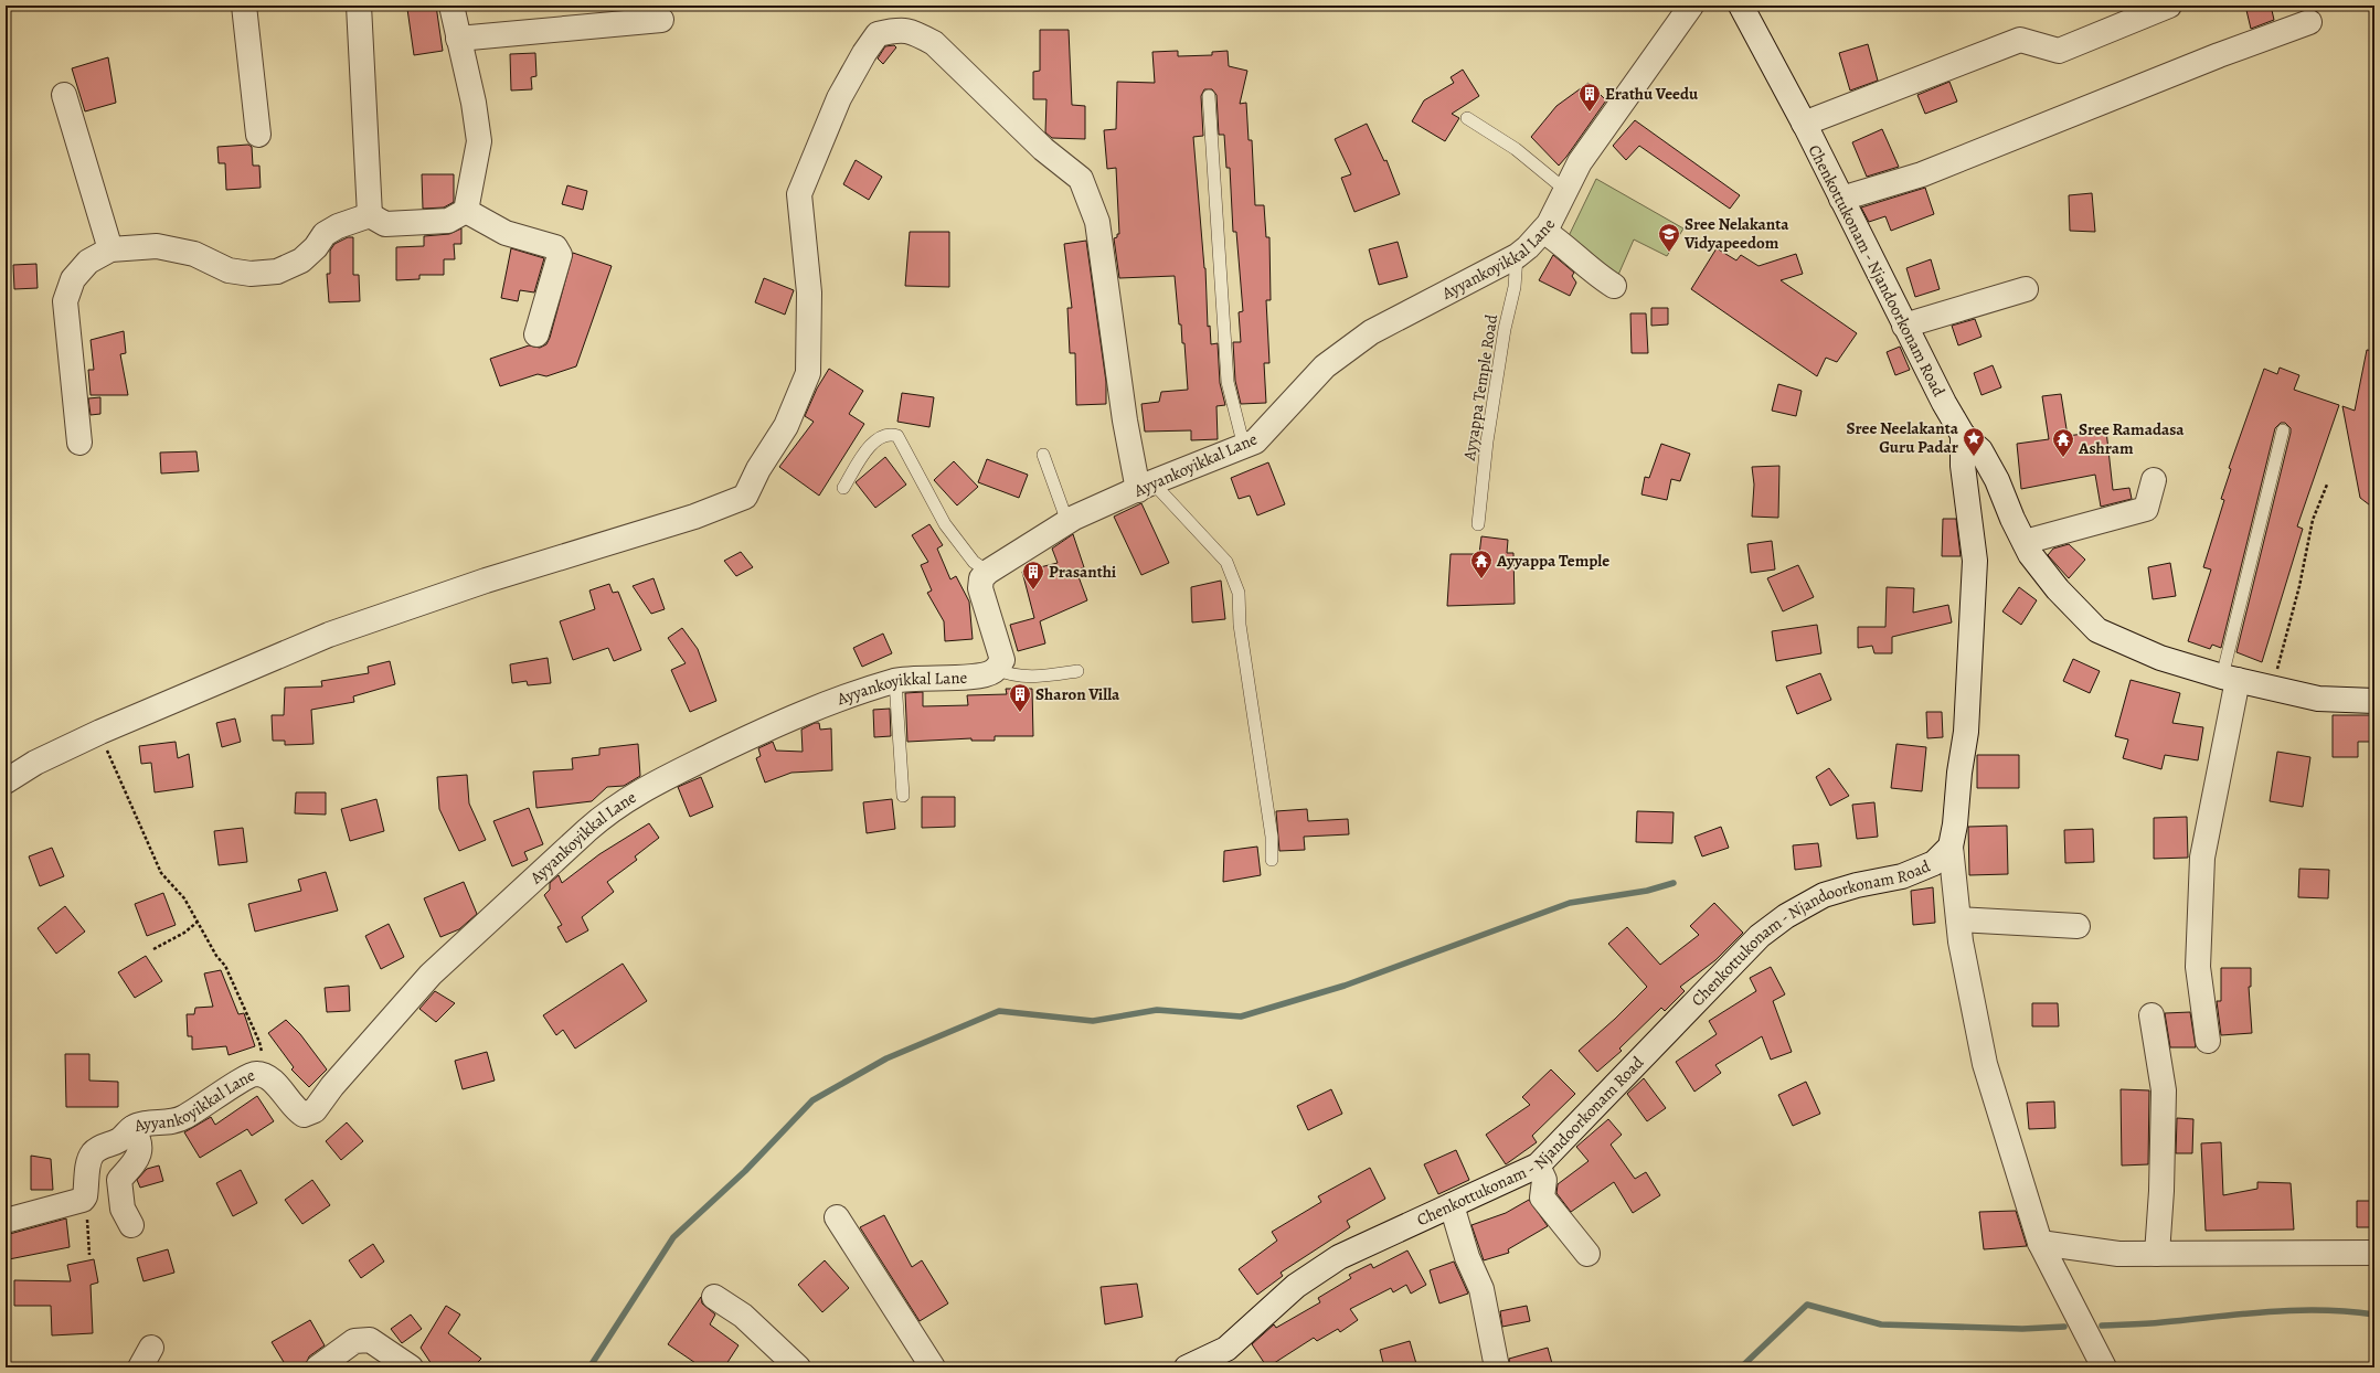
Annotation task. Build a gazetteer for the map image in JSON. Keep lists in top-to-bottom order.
{
  "streets": {
    "street": ["Ayyankoyikkal Lane", "Chenkottukonam - Njandoorkonam Road"],
    "lane": ["Ayyappa Temple Road"]
  },
  "crossings": [
    ["Ayyankoyikkal Lane", "Ayyappa Temple Road"]
  ],
  "places": {
    "building": ["Erathu Veedu", "Prasanthi", "Sharon Villa"],
    "school or university": ["Sree Nelakanta Vidyapeedom"],
    "place": ["Sree Neelakanta Guru Padar"],
    "temple": ["Sree Ramadasa Ashram", "Ayyappa Temple"]
  }
}
